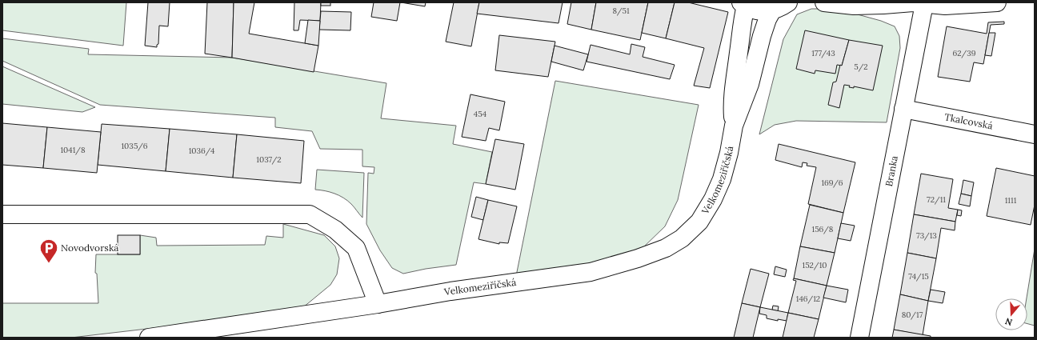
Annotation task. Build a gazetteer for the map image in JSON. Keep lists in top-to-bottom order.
{
  "streets": {
    "street": ["Tkalcovská", "Branka", "Velkomeziříčská"]
  },
  "crossings": [
    ["Tkalcovská", "Branka"]
  ],
  "places": {
    "parking": ["Novodvorská"]
  },
  "house_numbers": [
    "8/51",
    "177/43",
    "62/39",
    "5/2",
    "454",
    "1035/6",
    "1041/8",
    "1036/4",
    "1037/2",
    "169/6",
    "72/11",
    "1111",
    "156/8",
    "73/13",
    "152/10",
    "74/15",
    "146/12",
    "80/17"
  ],
  "north": "bottom"
}
